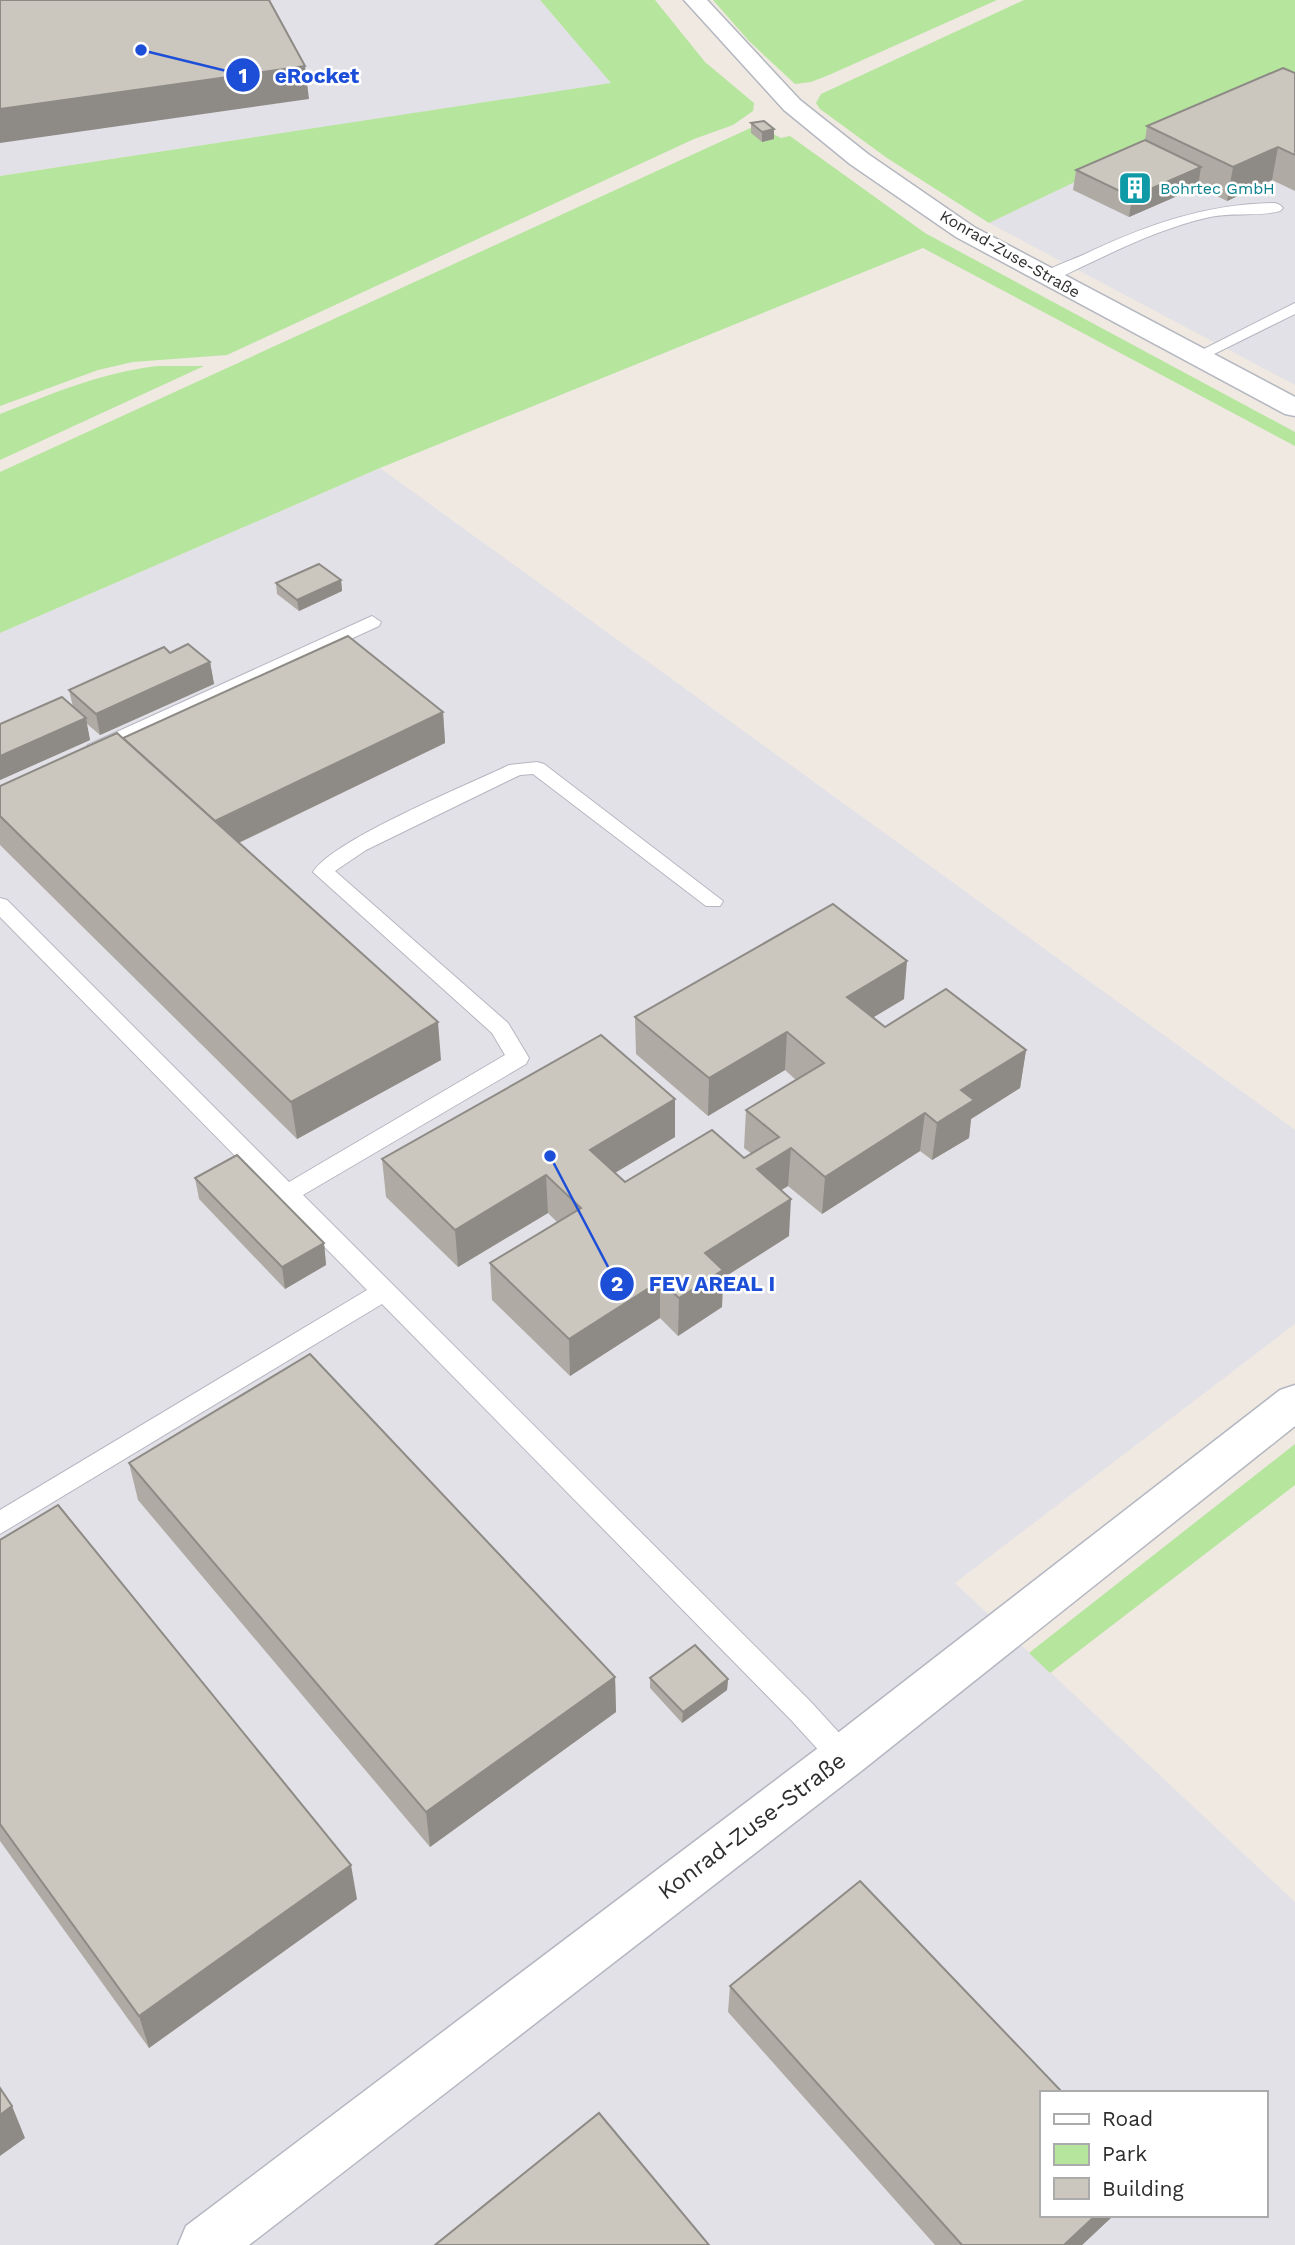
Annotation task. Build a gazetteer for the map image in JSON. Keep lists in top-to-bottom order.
{
  "streets": {
    "street": ["Konrad-Zuse-Straße"]
  },
  "places": {
    "other": ["eRocket", "FEV AREAL I"],
    "building": ["Bohrtec GmbH"]
  },
  "legend": ["Road", "Park", "Building"]
}
